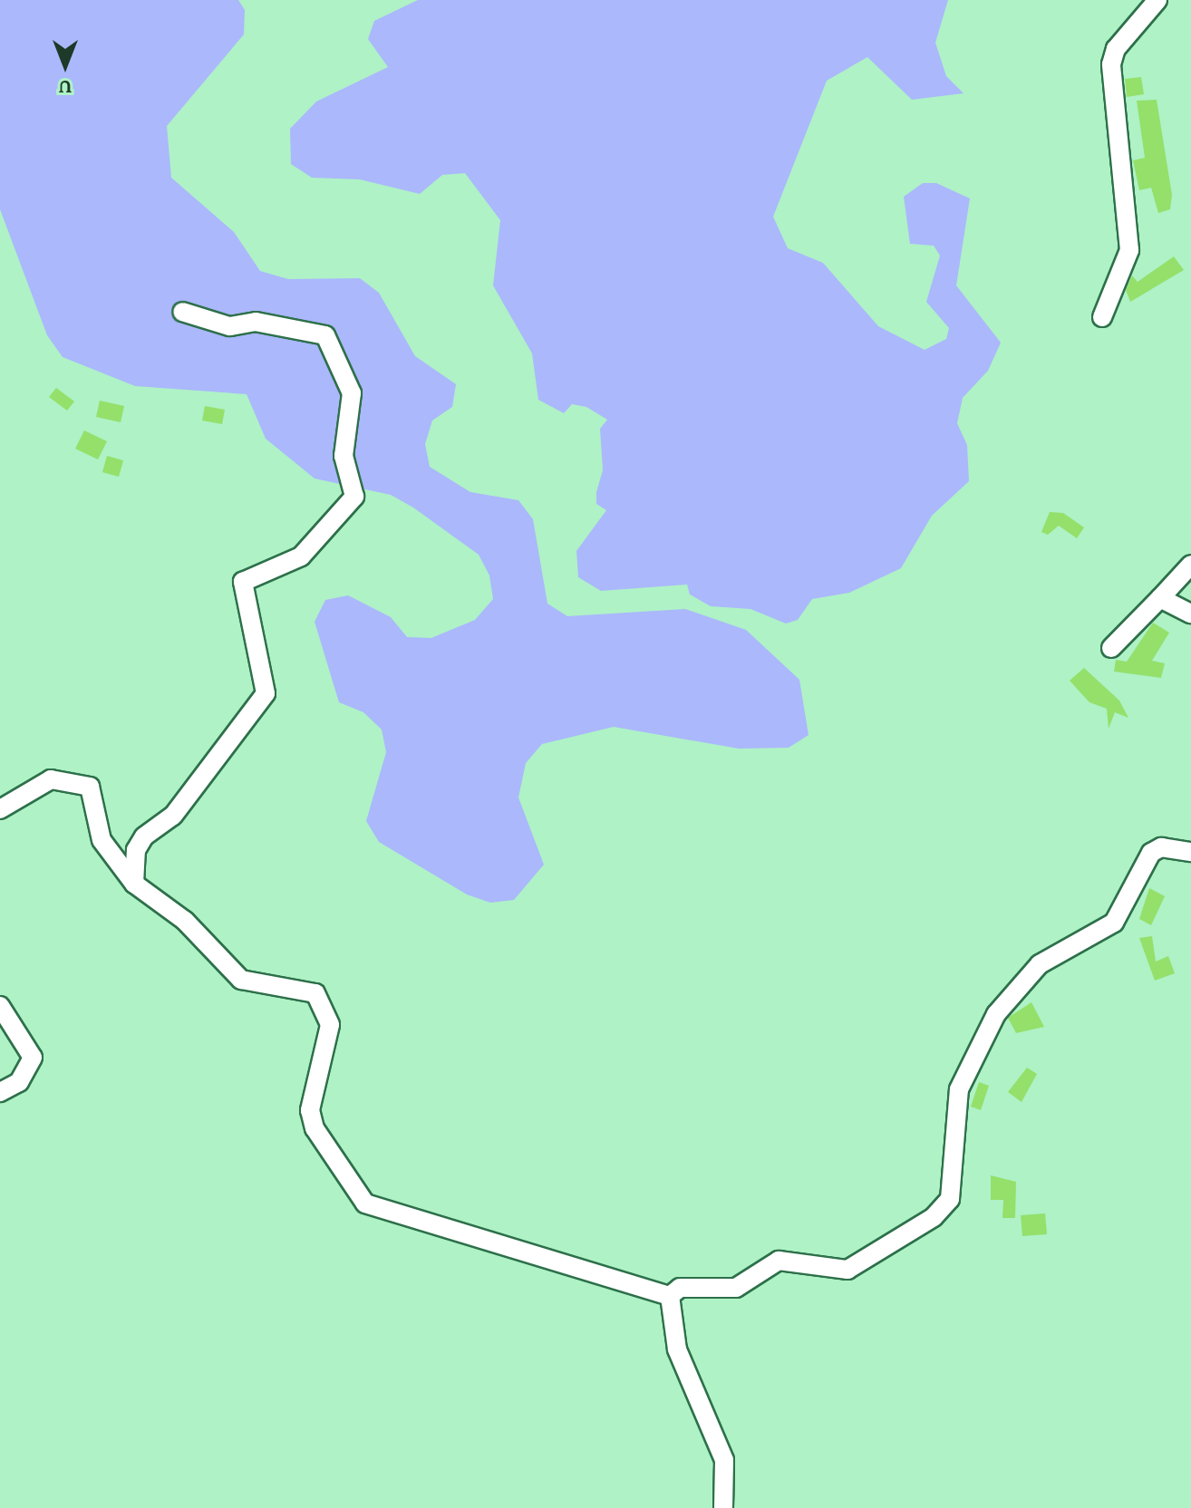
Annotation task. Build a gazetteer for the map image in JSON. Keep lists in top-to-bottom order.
{
  "north": "bottom"
}
